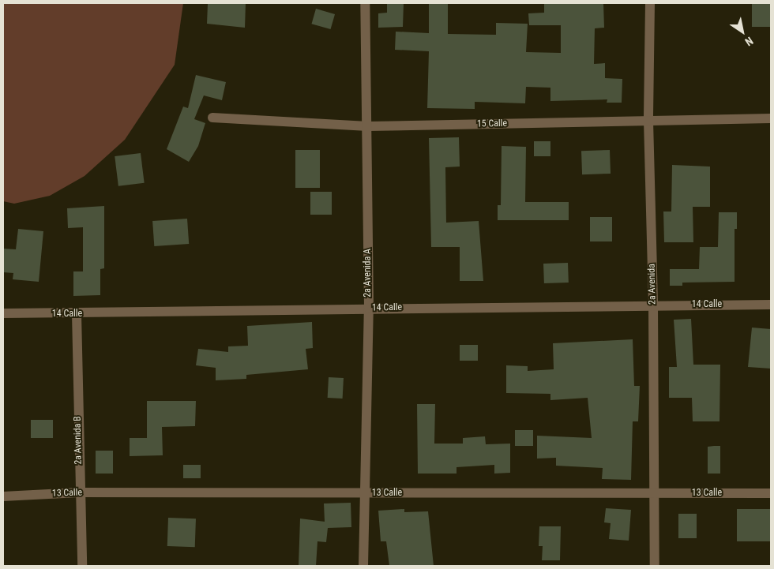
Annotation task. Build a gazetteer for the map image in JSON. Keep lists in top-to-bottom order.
{
  "streets": {
    "street": [
      "15 Calle",
      "2a Avenida A",
      "2a Avenida",
      "14 Calle",
      "2a Avenida B",
      "13 Calle"
    ]
  },
  "crossings": [
    ["15 Calle", "2a Avenida A"],
    ["15 Calle", "2a Avenida"],
    ["2a Avenida A", "14 Calle"],
    ["2a Avenida A", "13 Calle"],
    ["2a Avenida", "14 Calle"],
    ["2a Avenida", "13 Calle"],
    ["14 Calle", "2a Avenida B"],
    ["2a Avenida B", "13 Calle"]
  ],
  "north": "bottom right"
}
